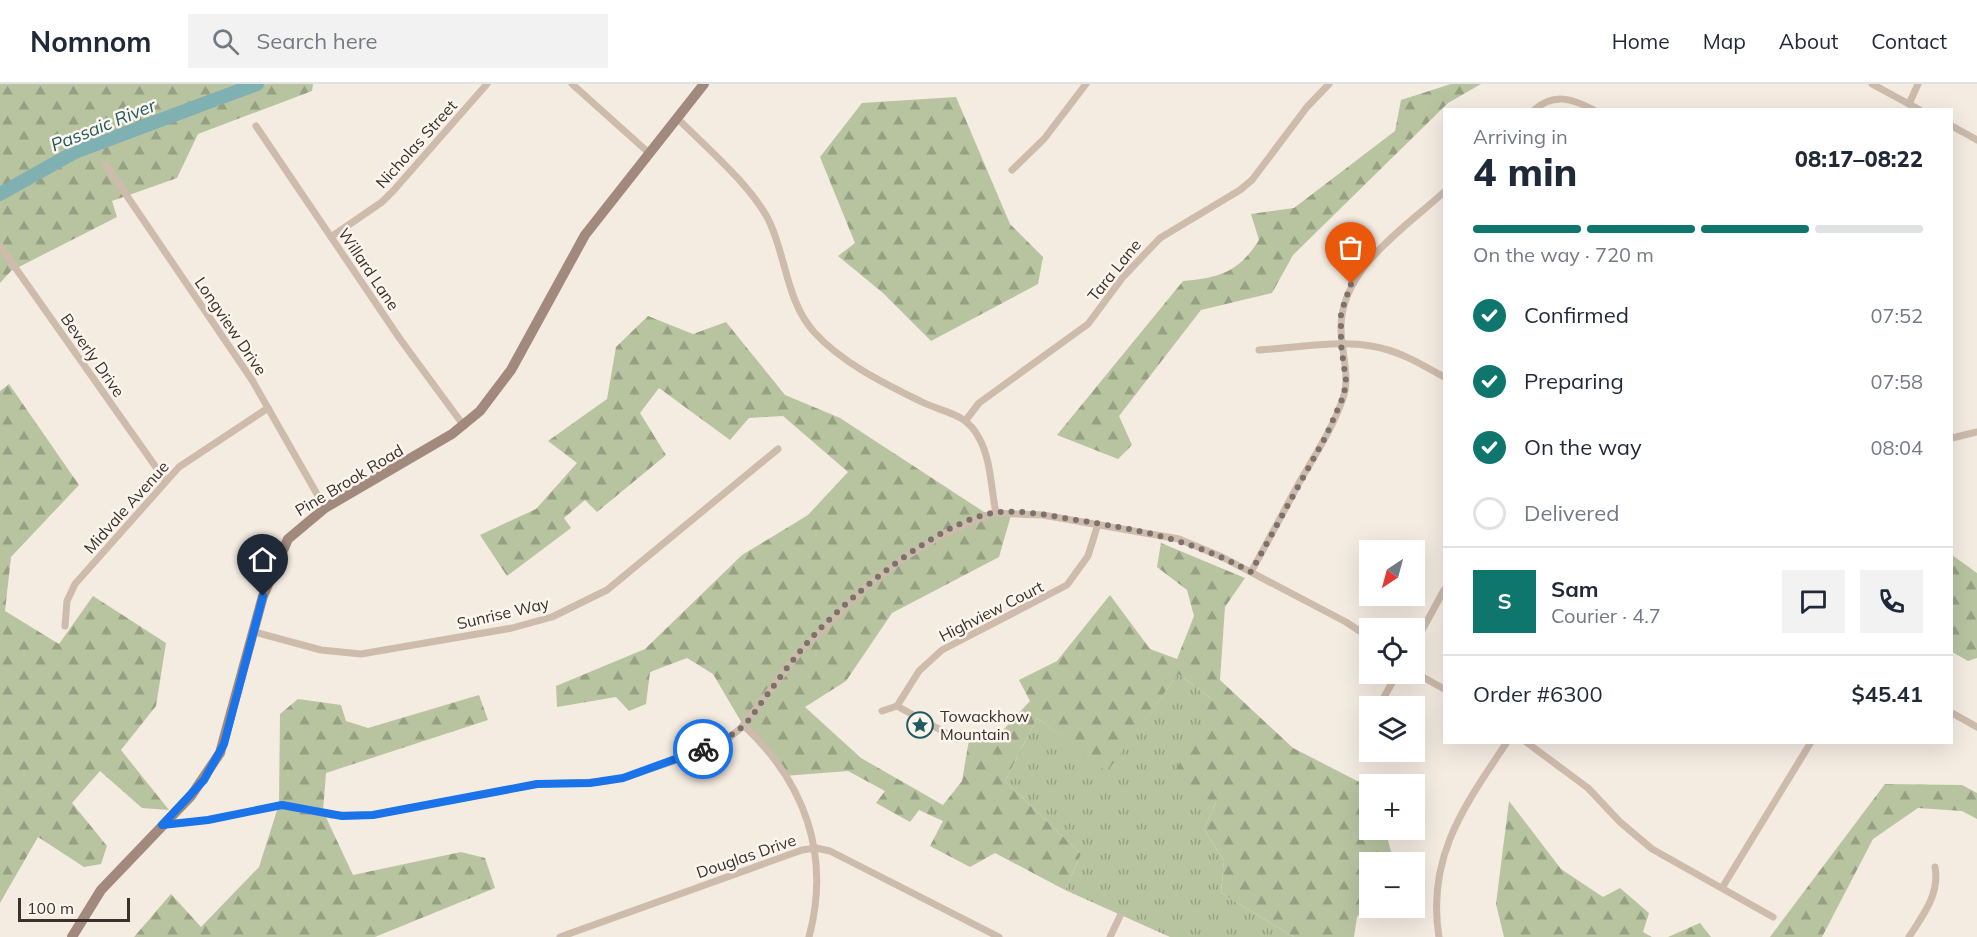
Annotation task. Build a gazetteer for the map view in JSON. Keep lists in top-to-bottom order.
{
  "streets": {
    "street": [
      "Nicholas Street",
      "Willard Lane",
      "Tara Lane",
      "Longview Drive",
      "Beverly Drive",
      "Pine Brook Road",
      "Midvale Avenue",
      "Highview Court",
      "Sunrise Way",
      "Douglas Drive"
    ]
  },
  "crossings": [
    ["Nicholas Street", "Willard Lane"],
    ["Willard Lane", "Pine Brook Road"],
    ["Longview Drive", "Pine Brook Road"],
    ["Longview Drive", "Midvale Avenue"],
    ["Beverly Drive", "Midvale Avenue"],
    ["Pine Brook Road", "Sunrise Way"]
  ],
  "water": ["Passaic River"],
  "places": {
    "place": ["Towackhow Mountain"]
  },
  "scale_bar": "100 m",
  "north": "bottom left",
  "page": {
    "header": "Nomnom",
    "search": "Search here",
    "nav": [
      "Home",
      "Map",
      "About",
      "Contact"
    ],
    "heading": ["4 min", "Arriving in", "08:17–08:22"],
    "panel": [
      "Sam",
      "Courier · 4.7",
      "Order #6300",
      "$45.41"
    ],
    "bar": "On the way · 720 m",
    "list": [
      ["Confirmed", "07:52"],
      ["Preparing", "07:58"],
      ["On the way", "08:04"],
      "Delivered"
    ],
    "map_buttons": ["+", "−"],
    "round": "S",
    "scale": "100 m"
  }
}
